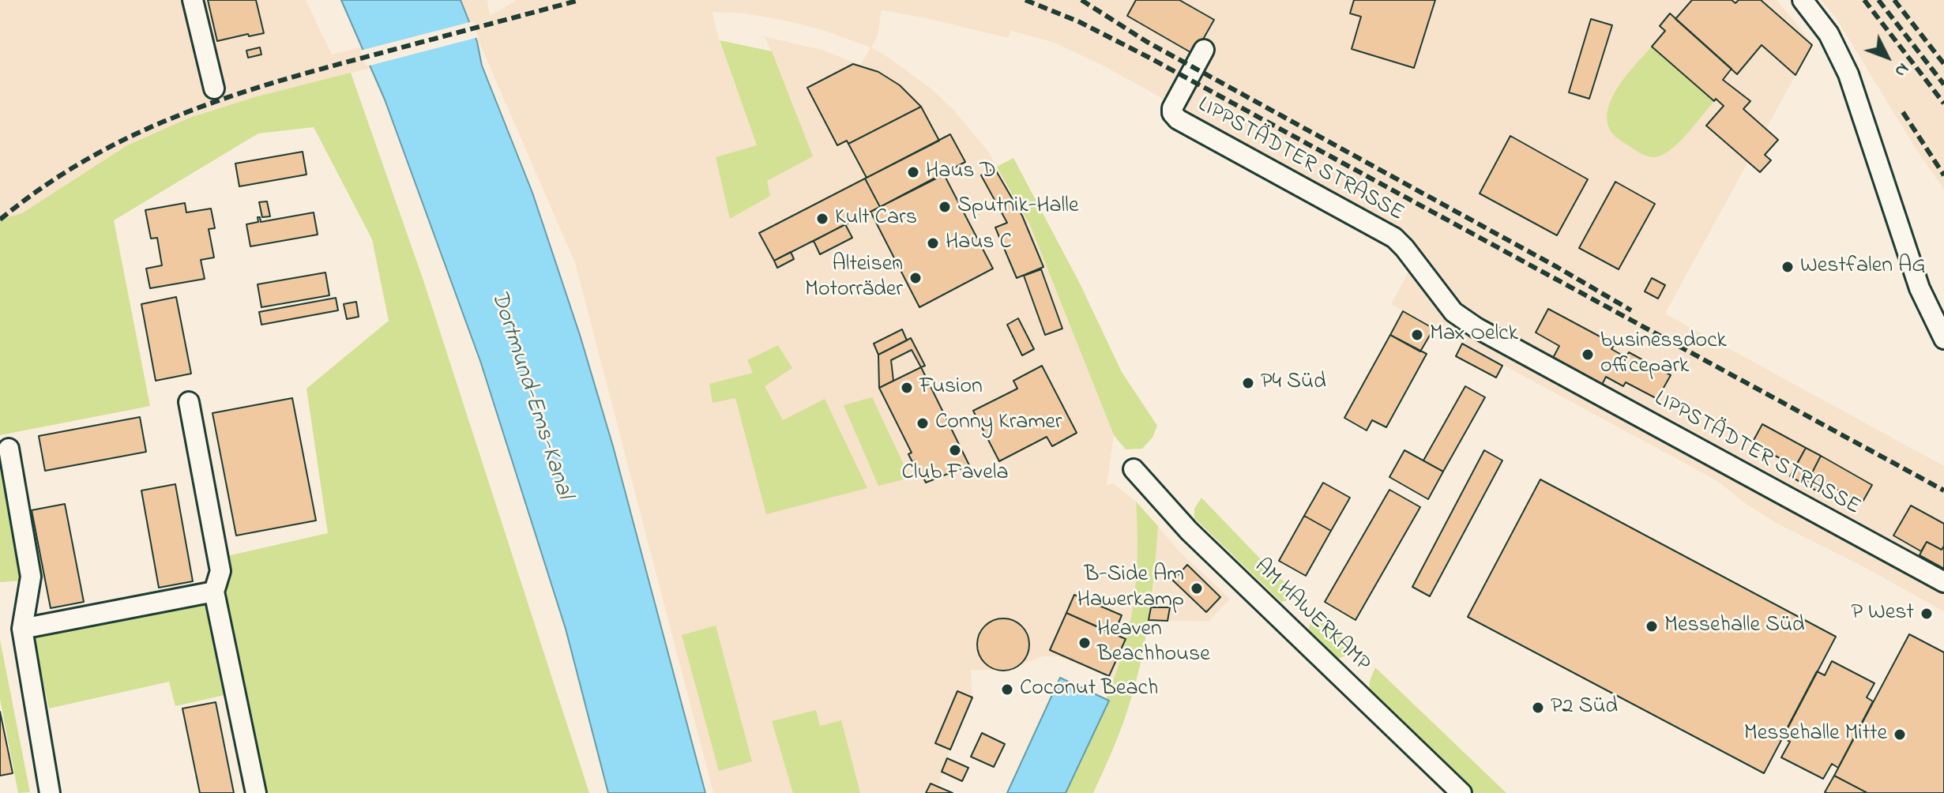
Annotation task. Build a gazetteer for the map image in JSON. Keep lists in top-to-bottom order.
{
  "streets": {
    "street": ["LIPPSTÄDTER STRASSE", "AM HAWERKAMP"]
  },
  "water": ["Dortmund-Ems-Kanal"],
  "places": [
    "Haus D",
    "Sputnik-Halle",
    "Kult Cars",
    "Haus C",
    "Westfalen AG",
    "Alteisen Motorräder",
    "Max Oelck",
    "businessdock officepark",
    "P4 Süd",
    "Fusion",
    "Conny Kramer",
    "Club Favela",
    "B-Side Am Hawerkamp",
    "P West",
    "Messehalle Süd",
    "Heaven Beachhouse",
    "Coconut Beach",
    "P2 Süd",
    "Messehalle Mitte"
  ],
  "north": "bottom right"
}
